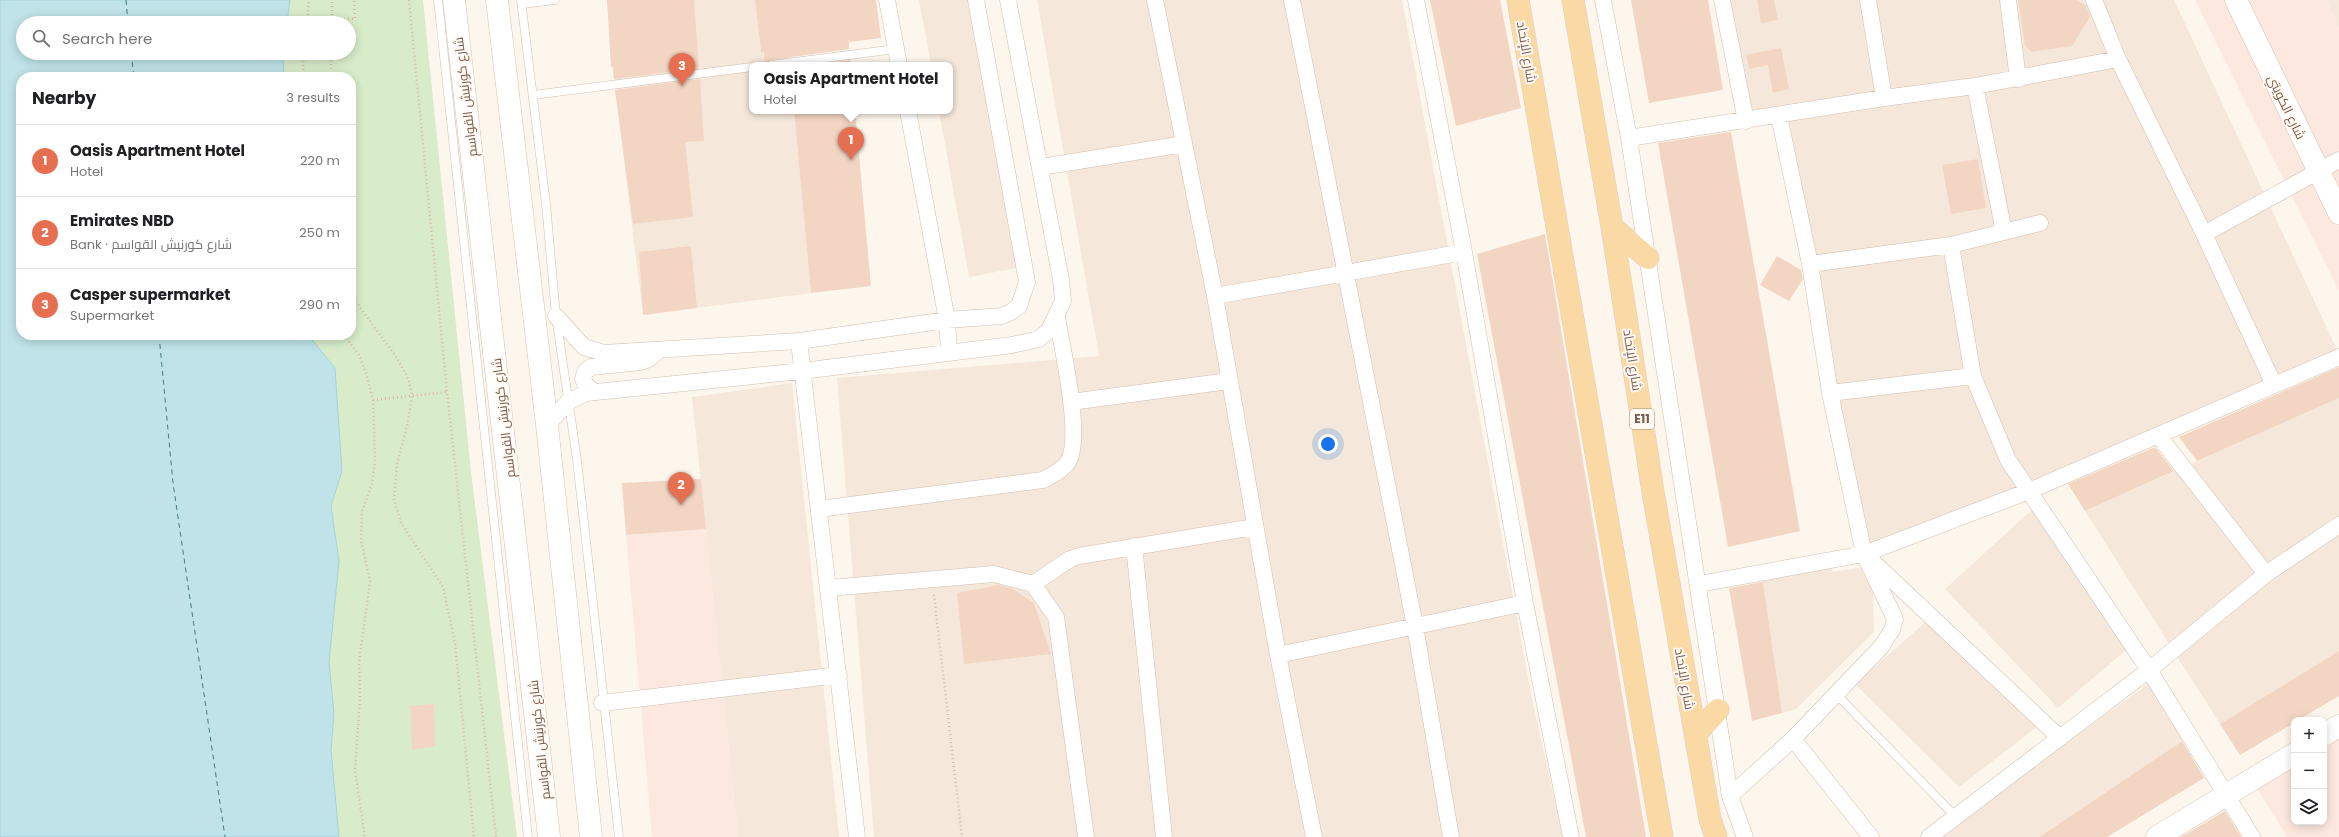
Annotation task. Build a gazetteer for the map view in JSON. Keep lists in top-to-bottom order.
{
  "streets": {
    "main road": [
      "شارع الإتحاد",
      "شارع كورنيش القواسم",
      "شارع الكويتي",
      "E11"
    ]
  },
  "page": {
    "search": "Search here",
    "pins": ["3", "1", "2"],
    "popup": ["Oasis Apartment Hotel", "Hotel"],
    "heading": ["Nearby", "3 results"],
    "list": [
      {
        "mark": "1",
        "name": "Oasis Apartment Hotel",
        "note": "Hotel",
        "value": "220 m"
      },
      {
        "mark": "2",
        "name": "Emirates NBD",
        "note": "Bank · شارع كورنيش القواسم",
        "value": "250 m"
      },
      {
        "mark": "3",
        "name": "Casper supermarket",
        "note": "Supermarket",
        "value": "290 m"
      }
    ],
    "map_buttons": ["+", "−"]
  }
}
